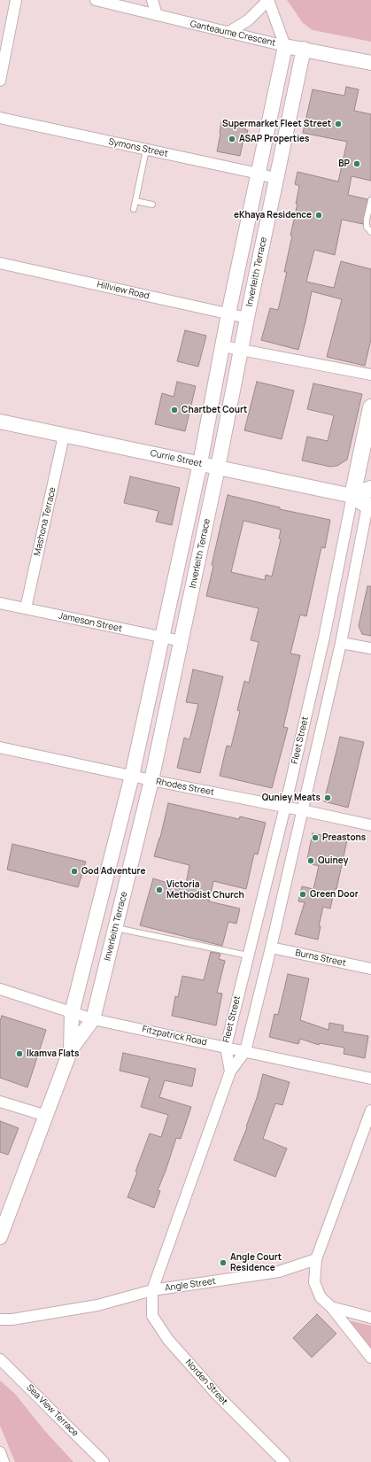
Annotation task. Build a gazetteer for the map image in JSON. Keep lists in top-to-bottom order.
{
  "streets": {
    "main road": ["Currie Street", "Fleet Street"],
    "street": [
      "Ganteaume Crescent",
      "Symons Street",
      "Inverleith Terrace",
      "Hillview Road",
      "Mashona Terrace",
      "Jameson Street",
      "Rhodes Street",
      "Burns Street",
      "Fitzpatrick Road",
      "Angle Street",
      "Norden Street",
      "Sea View Terrace"
    ]
  },
  "crossings": [
    ["Ganteaume Crescent", "Inverleith Terrace"],
    ["Symons Street", "Inverleith Terrace"],
    ["Inverleith Terrace", "Hillview Road"],
    ["Inverleith Terrace", "Currie Street"],
    ["Inverleith Terrace", "Jameson Street"],
    ["Inverleith Terrace", "Rhodes Street"],
    ["Inverleith Terrace", "Fitzpatrick Road"],
    ["Currie Street", "Mashona Terrace"],
    ["Currie Street", "Fleet Street"],
    ["Mashona Terrace", "Jameson Street"],
    ["Fleet Street", "Rhodes Street"],
    ["Fleet Street", "Burns Street"],
    ["Fleet Street", "Fitzpatrick Road"],
    ["Fleet Street", "Angle Street"],
    ["Fleet Street", "Norden Street"],
    ["Angle Street", "Norden Street"]
  ],
  "places": [
    "Supermarket Fleet Street",
    "ASAP Properties",
    "BP",
    "eKhaya Residence",
    "Chartbet Court",
    "Quniey Meats",
    "Preastons",
    "Quiney",
    "God Adventure",
    "Victoria Methodist Church",
    "Green Door",
    "Ikamva Flats",
    "Angle Court Residence"
  ]
}
